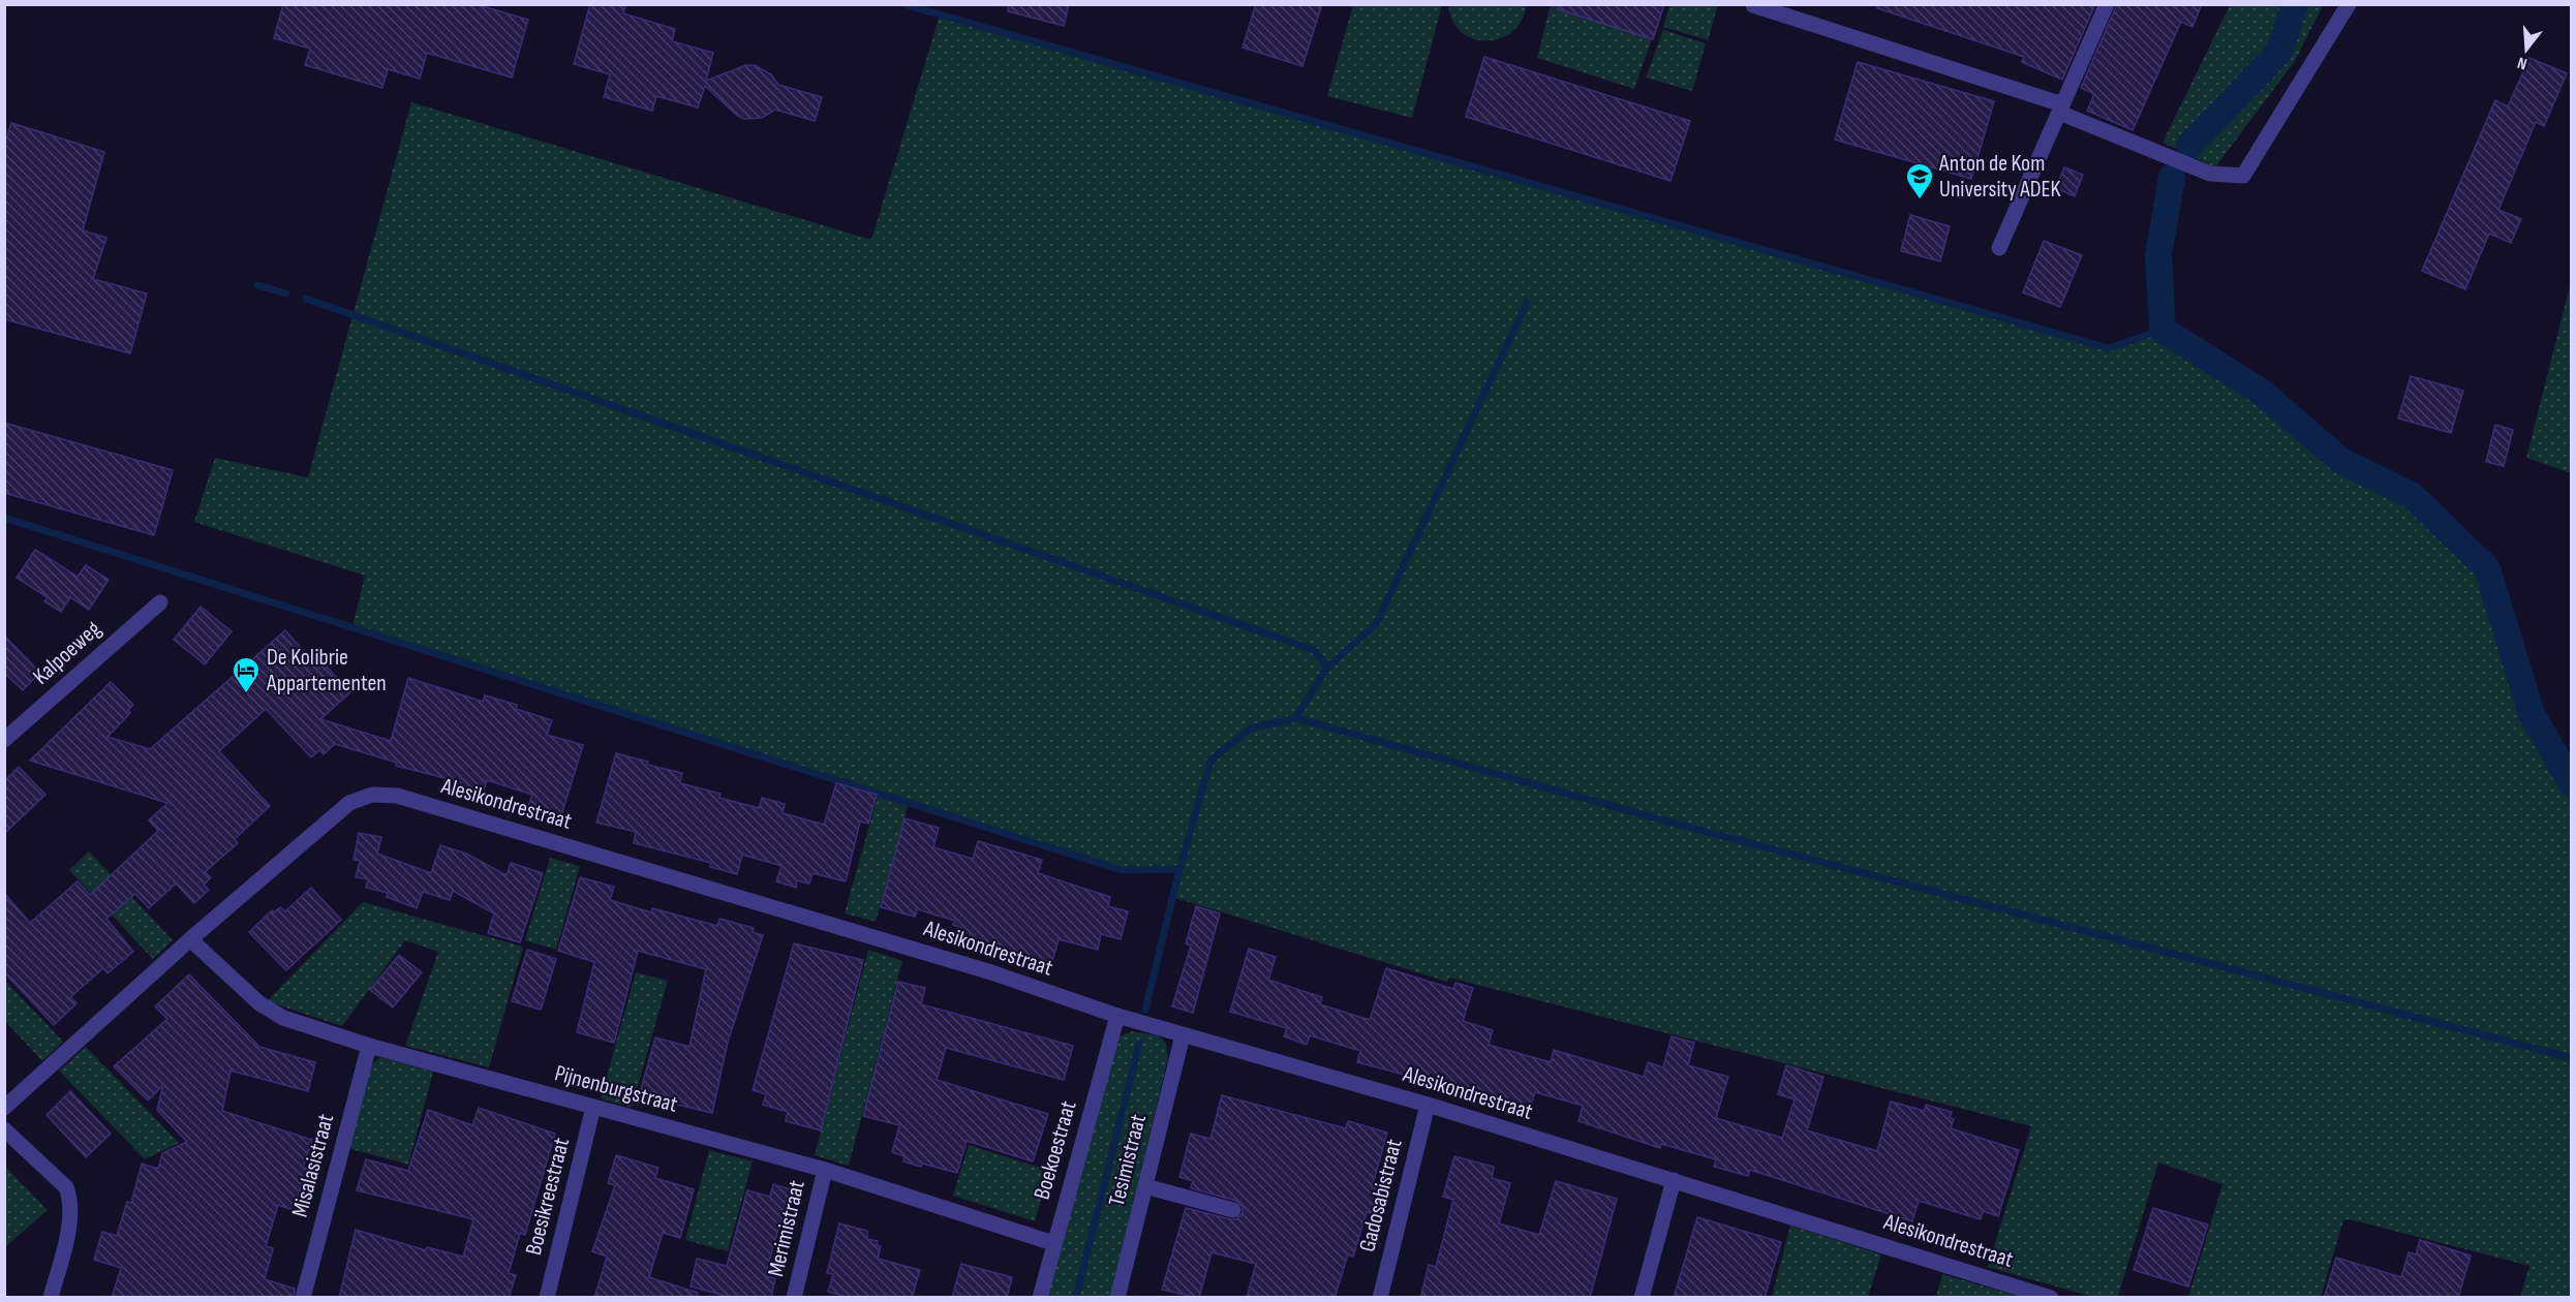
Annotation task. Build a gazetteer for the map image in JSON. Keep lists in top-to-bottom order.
{
  "streets": {
    "street": [
      "Kalpoeweg",
      "Alesikondrestraat",
      "Pijnenburgstraat",
      "Boekoestraat",
      "Tesimistraat",
      "Misalasistraat",
      "Gadosabistraat",
      "Boesikreestraat",
      "Merimistraat"
    ]
  },
  "crossings": [
    ["Alesikondrestraat", "Pijnenburgstraat"],
    ["Alesikondrestraat", "Boekoestraat"],
    ["Alesikondrestraat", "Tesimistraat"],
    ["Alesikondrestraat", "Gadosabistraat"],
    ["Pijnenburgstraat", "Boekoestraat"],
    ["Pijnenburgstraat", "Misalasistraat"],
    ["Pijnenburgstraat", "Boesikreestraat"],
    ["Pijnenburgstraat", "Merimistraat"]
  ],
  "places": {
    "school or university": ["Anton de Kom University ADEK"],
    "hotel": ["De Kolibrie Appartementen"]
  },
  "north": "bottom"
}
